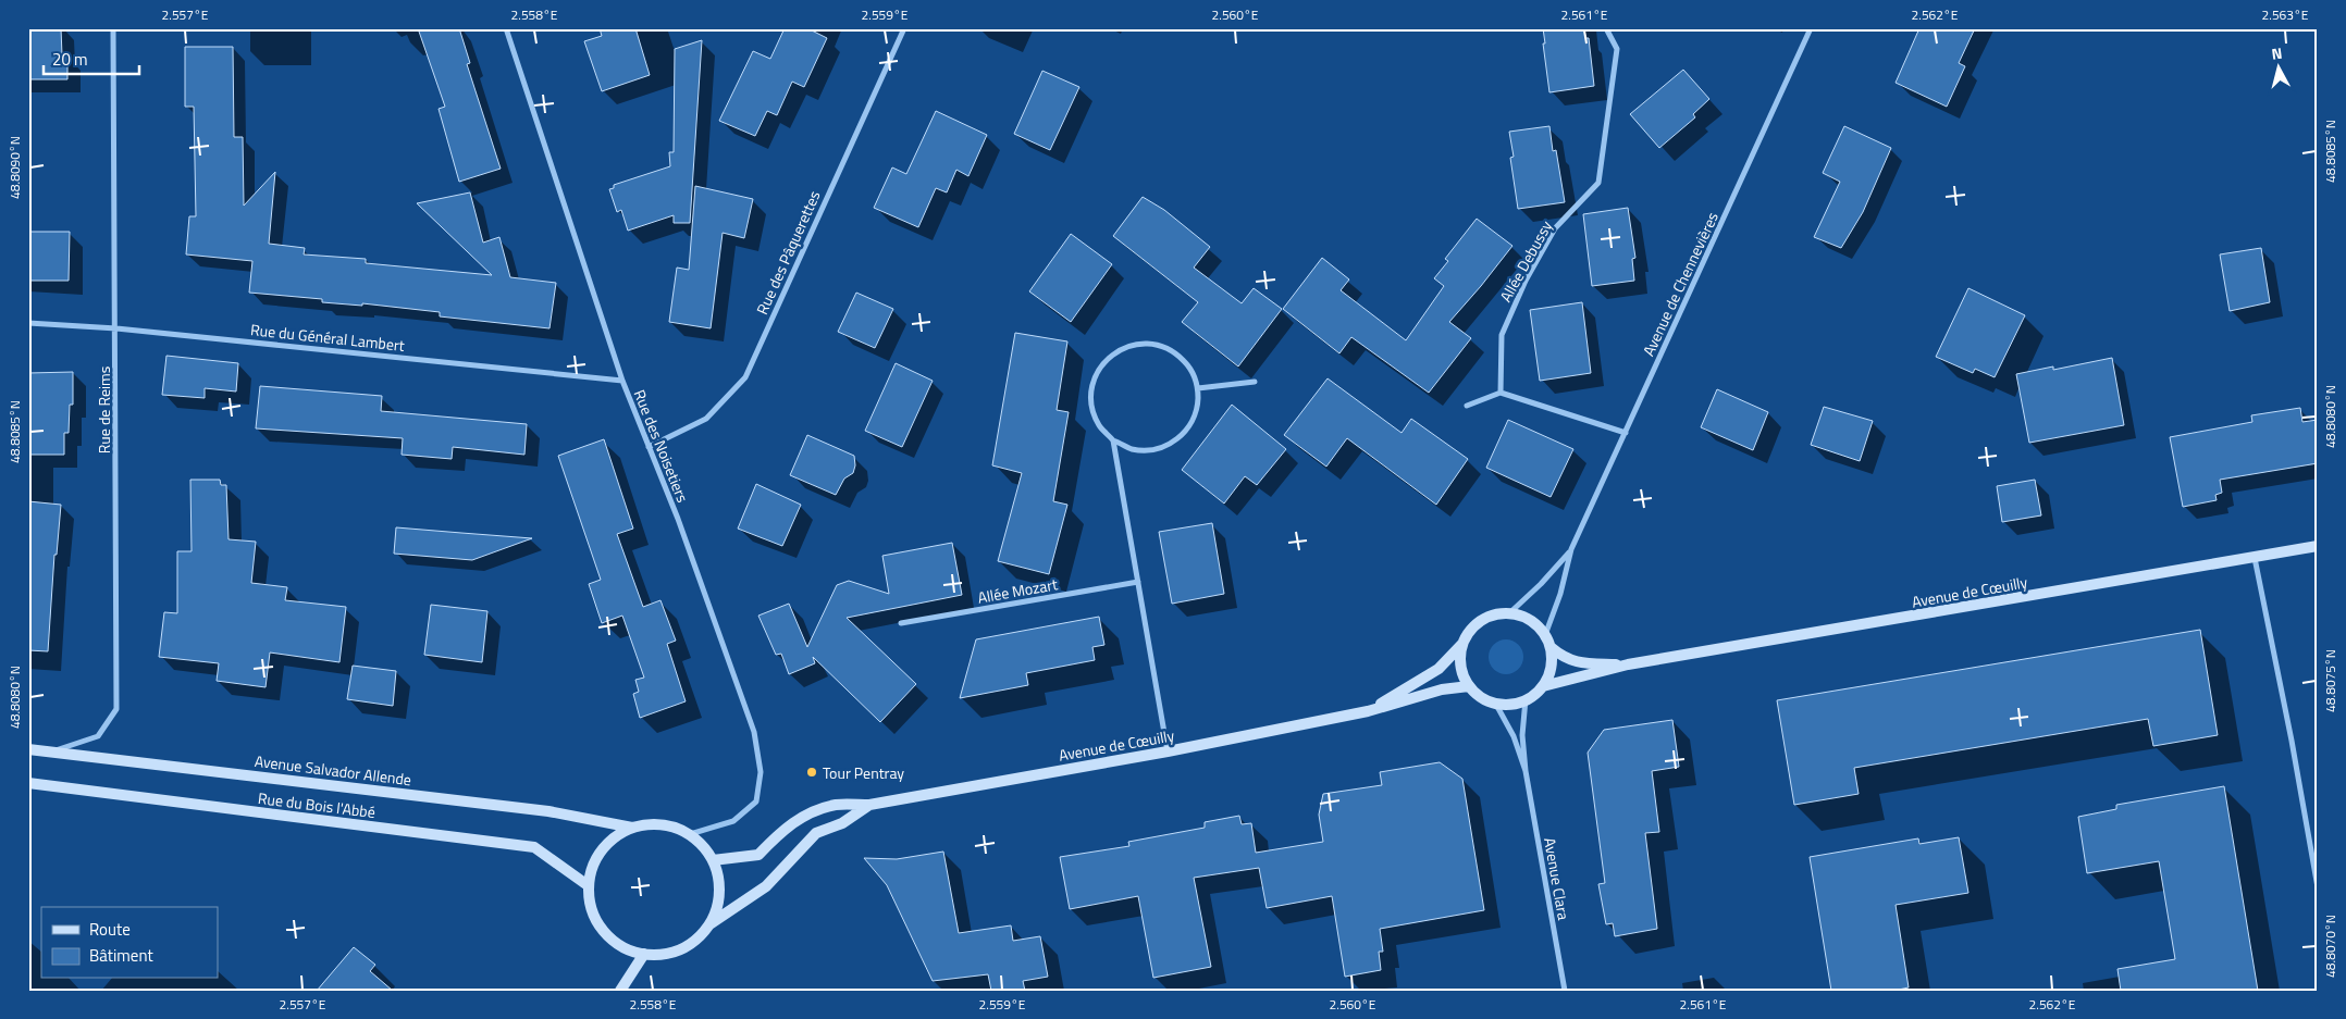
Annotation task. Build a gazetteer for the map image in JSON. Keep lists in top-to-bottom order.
{
  "streets": {
    "street": [
      "Rue des Pâquerettes",
      "Allée Debussy",
      "Avenue de Chennevières",
      "Rue du Général Lambert",
      "Rue de Reims",
      "Rue des Noisetiers",
      "Allée Mozart",
      "Avenue de Cœuilly",
      "Avenue Salvador Allende",
      "Rue du Bois l'Abbé",
      "Avenue Clara"
    ]
  },
  "crossings": [
    ["Rue des Pâquerettes", "Rue des Noisetiers"],
    ["Avenue de Chennevières", "Avenue de Cœuilly"],
    ["Avenue de Chennevières", "Avenue Clara"],
    ["Rue du Général Lambert", "Rue de Reims"],
    ["Rue du Général Lambert", "Rue des Noisetiers"],
    ["Rue de Reims", "Avenue Salvador Allende"],
    ["Rue des Noisetiers", "Avenue de Cœuilly"],
    ["Rue des Noisetiers", "Avenue Salvador Allende"],
    ["Rue des Noisetiers", "Rue du Bois l'Abbé"],
    ["Avenue de Cœuilly", "Avenue Salvador Allende"],
    ["Avenue de Cœuilly", "Rue du Bois l'Abbé"],
    ["Avenue de Cœuilly", "Avenue Clara"],
    ["Avenue Salvador Allende", "Rue du Bois l'Abbé"]
  ],
  "places": ["Tour Pentray"],
  "legend": ["Route", "Bâtiment"],
  "scale_bar": "20 m",
  "north": "top",
  "coordinates": [
    "2.557°E",
    "2.558°E",
    "2.559°E",
    "2.560°E",
    "2.561°E",
    "2.562°E",
    "2.563°E",
    "48.8085°N",
    "48.8090°N",
    "48.8080°N",
    "48.8075°N",
    "48.8070°N"
  ]
}
